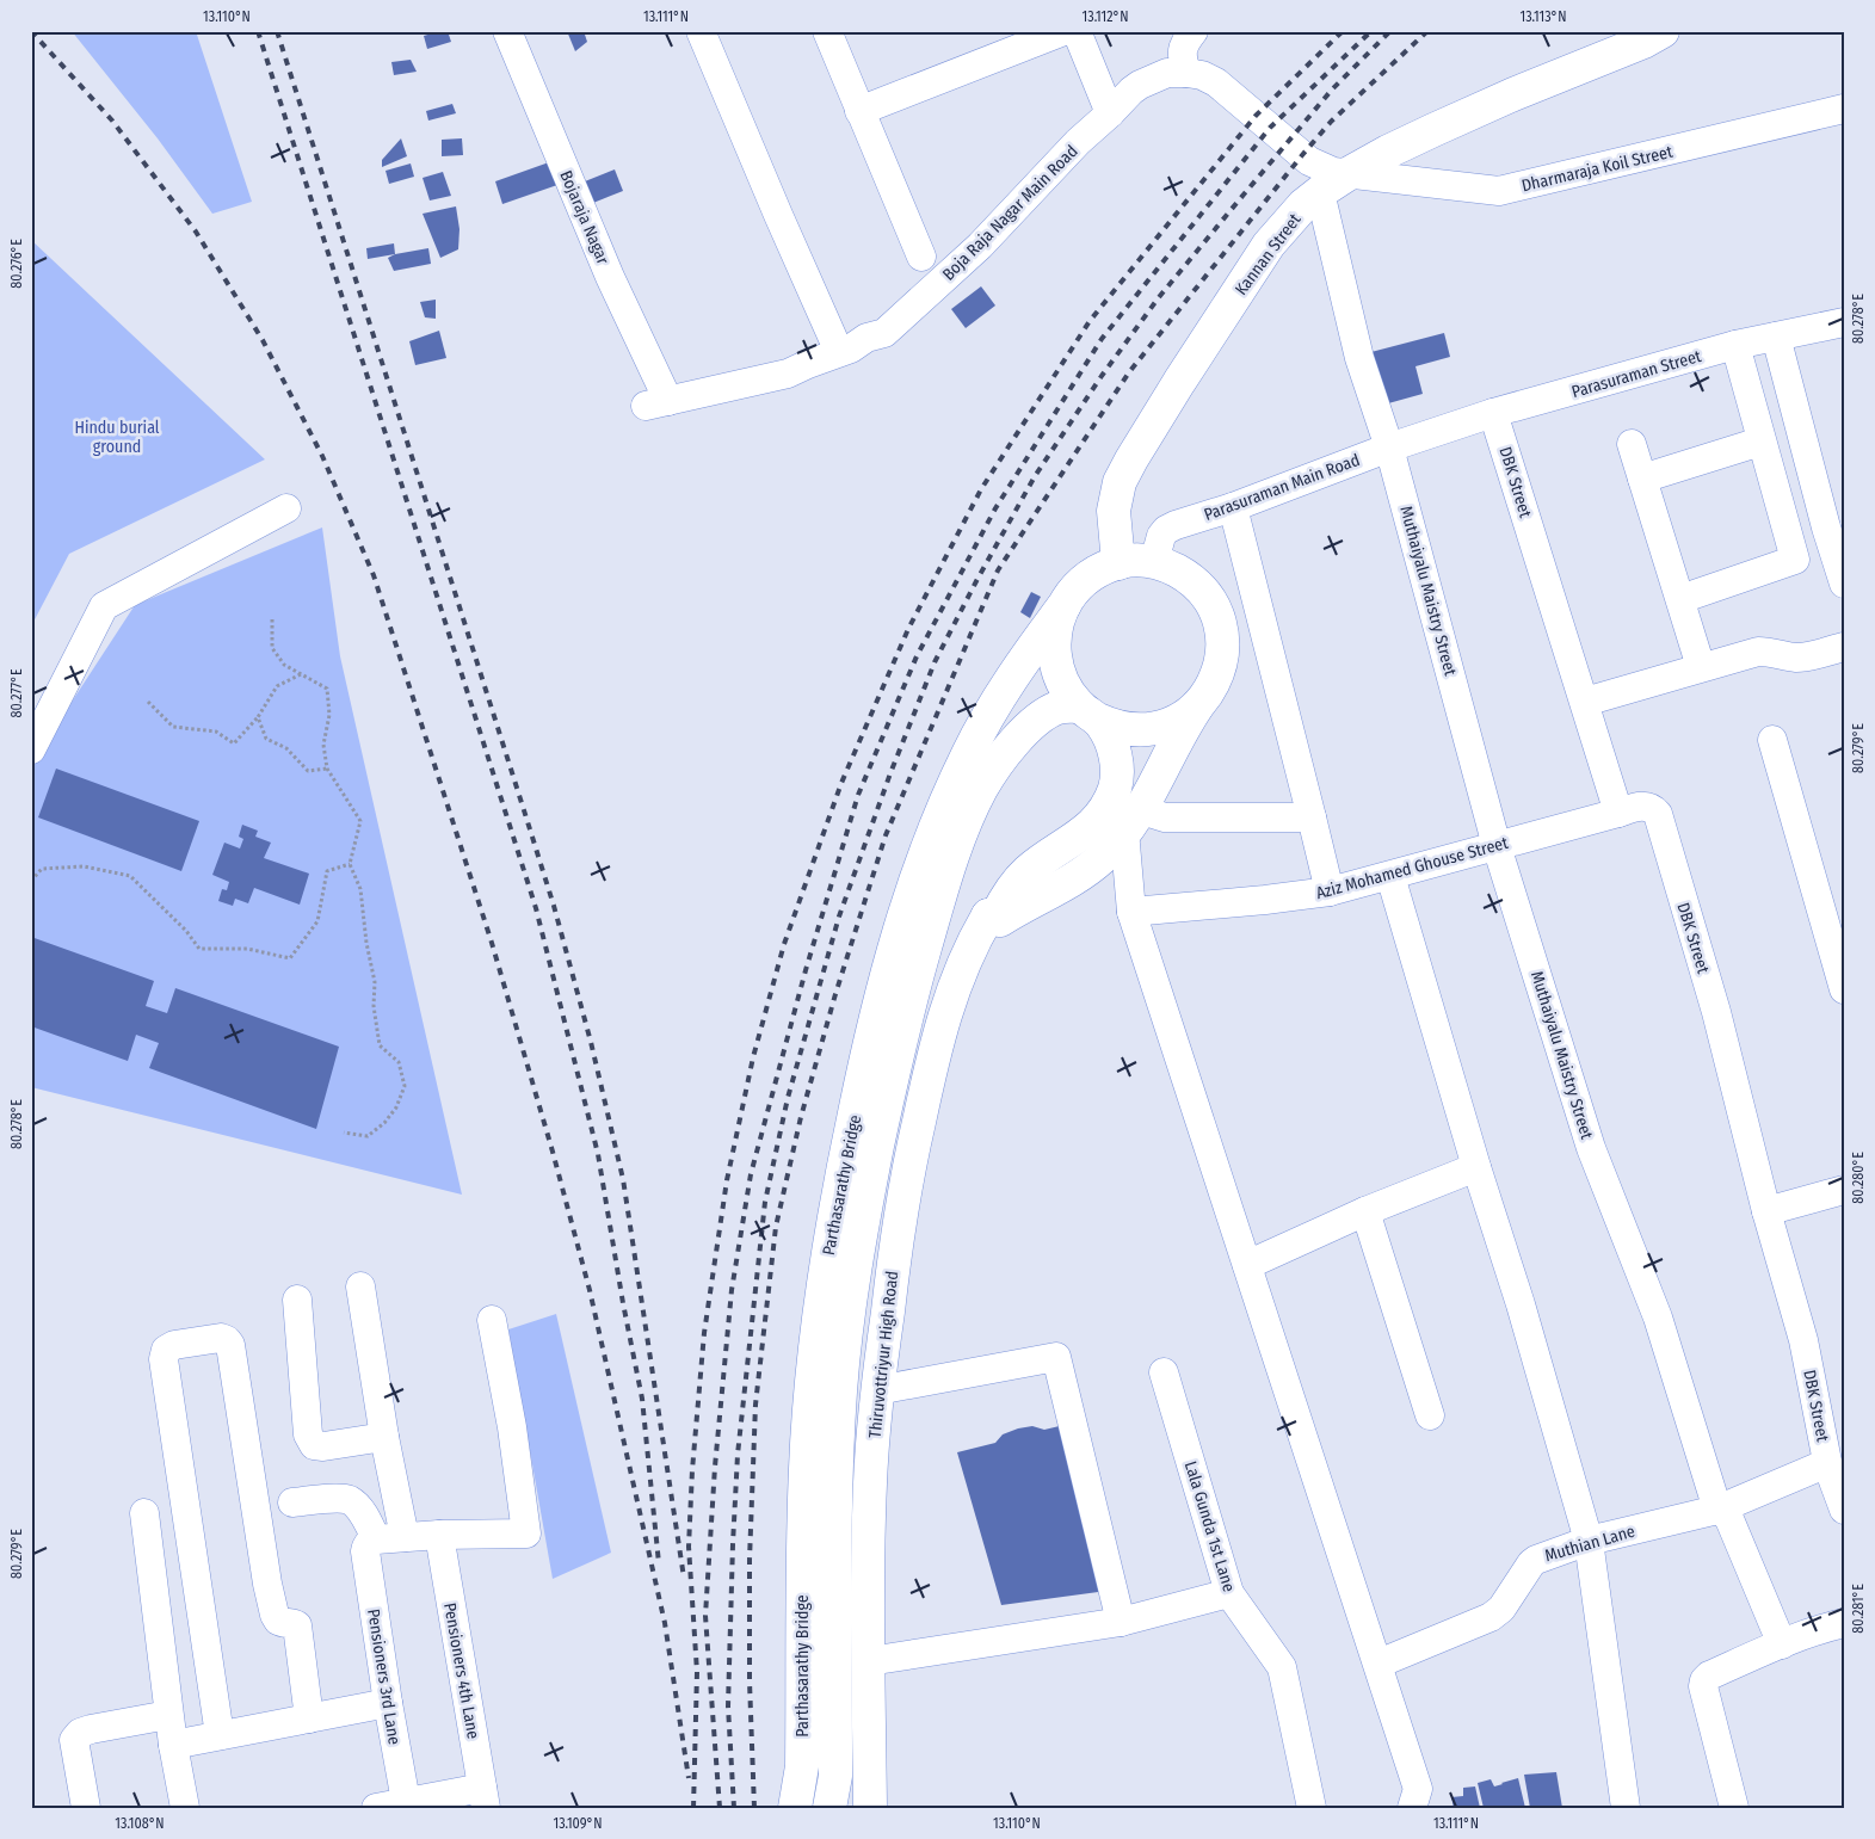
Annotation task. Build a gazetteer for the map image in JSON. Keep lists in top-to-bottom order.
{
  "streets": {
    "main road": ["Kannan Street", "Parthasarathy Bridge", "Thiruvottriyur High Road"],
    "street": [
      "Dharmaraja Koil Street",
      "Boja Raja Nagar Main Road",
      "Bojaraja Nagar",
      "Parasuraman Street",
      "DBK Street",
      "Parasuraman Main Road",
      "Muthaiyalu Maistry Street",
      "Aziz Mohamed Ghouse Street",
      "Lala Gunda 1st Lane",
      "Muthian Lane",
      "Pensioners 4th Lane",
      "Pensioners 3rd Lane"
    ]
  },
  "crossings": [
    ["Dharmaraja Koil Street", "Boja Raja Nagar Main Road"],
    ["Dharmaraja Koil Street", "Kannan Street"],
    ["Boja Raja Nagar Main Road", "Bojaraja Nagar"],
    ["Boja Raja Nagar Main Road", "Kannan Street"],
    ["Kannan Street", "Parasuraman Main Road"],
    ["Kannan Street", "Muthaiyalu Maistry Street"],
    ["Kannan Street", "Parthasarathy Bridge"],
    ["Kannan Street", "Thiruvottriyur High Road"],
    ["Parasuraman Street", "DBK Street"],
    ["Parasuraman Street", "Parasuraman Main Road"],
    ["DBK Street", "Aziz Mohamed Ghouse Street"],
    ["DBK Street", "Muthian Lane"],
    ["Parasuraman Main Road", "Muthaiyalu Maistry Street"],
    ["Parasuraman Main Road", "Parthasarathy Bridge"],
    ["Parasuraman Main Road", "Thiruvottriyur High Road"],
    ["Muthaiyalu Maistry Street", "Aziz Mohamed Ghouse Street"],
    ["Muthaiyalu Maistry Street", "Muthian Lane"],
    ["Parthasarathy Bridge", "Thiruvottriyur High Road"]
  ],
  "parks": ["Hindu burial ground"],
  "coordinates": [
    "13.110°N",
    "13.111°N",
    "13.112°N",
    "13.113°N",
    "80.276°E",
    "80.278°E",
    "80.277°E",
    "80.279°E",
    "80.280°E",
    "80.281°E",
    "13.108°N",
    "13.109°N"
  ]
}
